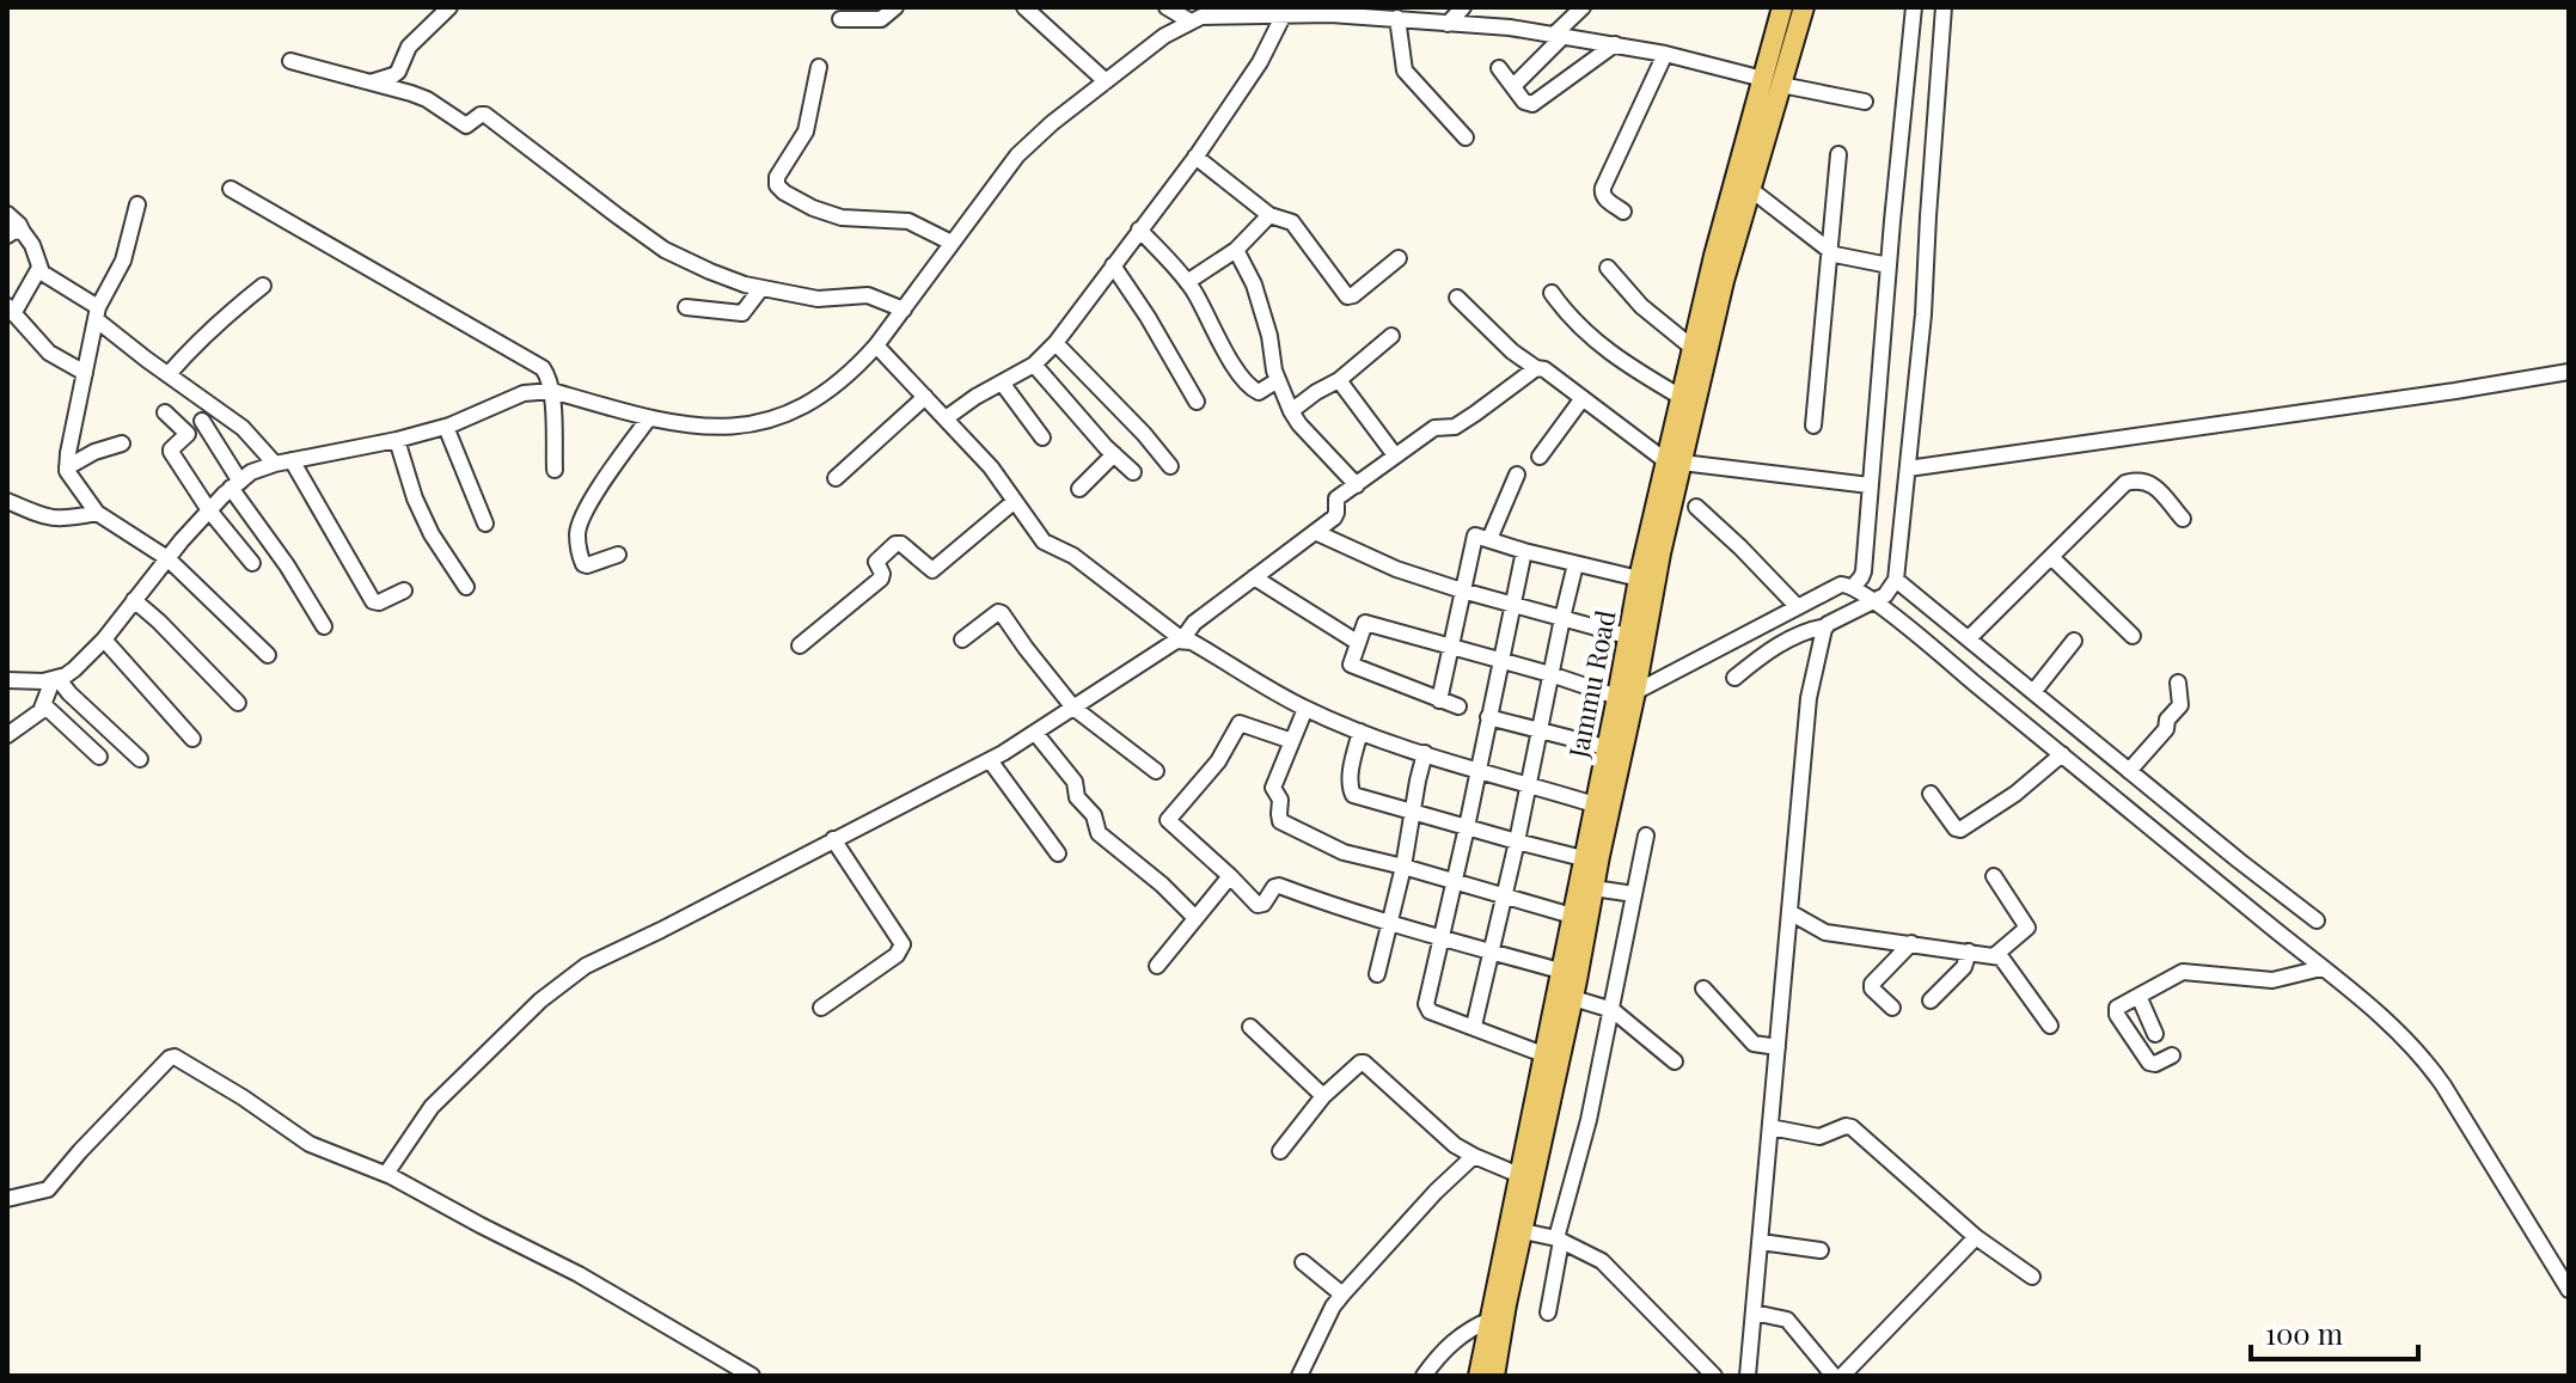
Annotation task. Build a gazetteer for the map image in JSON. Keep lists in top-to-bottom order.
{
  "streets": {
    "main road": ["Jammu Road"]
  },
  "scale_bar": "100 m"
}
